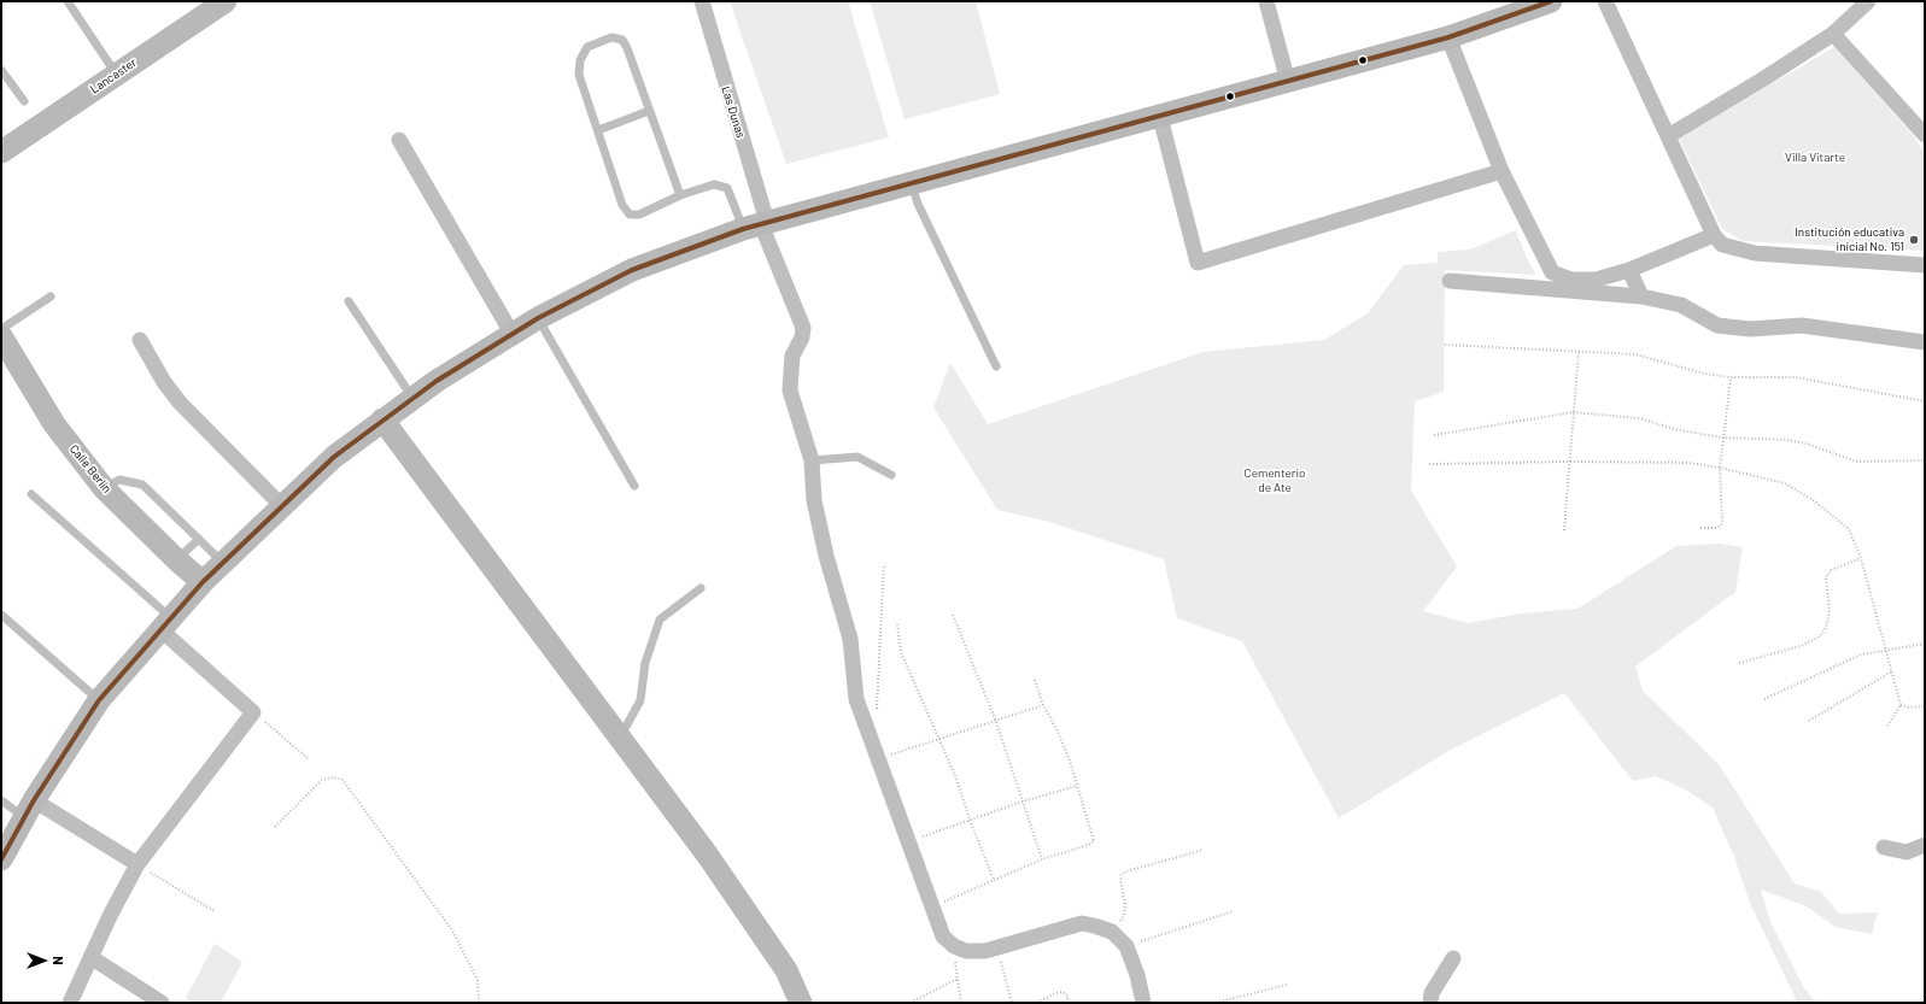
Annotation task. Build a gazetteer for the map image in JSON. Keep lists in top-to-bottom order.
{
  "streets": {
    "street": ["Lancaster", "Las Dunas", "Calle Berlín"]
  },
  "parks": ["Villa Vitarte", "Cementerio de Ate"],
  "places": ["Institución educativa inicial No. 151"],
  "north": "right"
}
